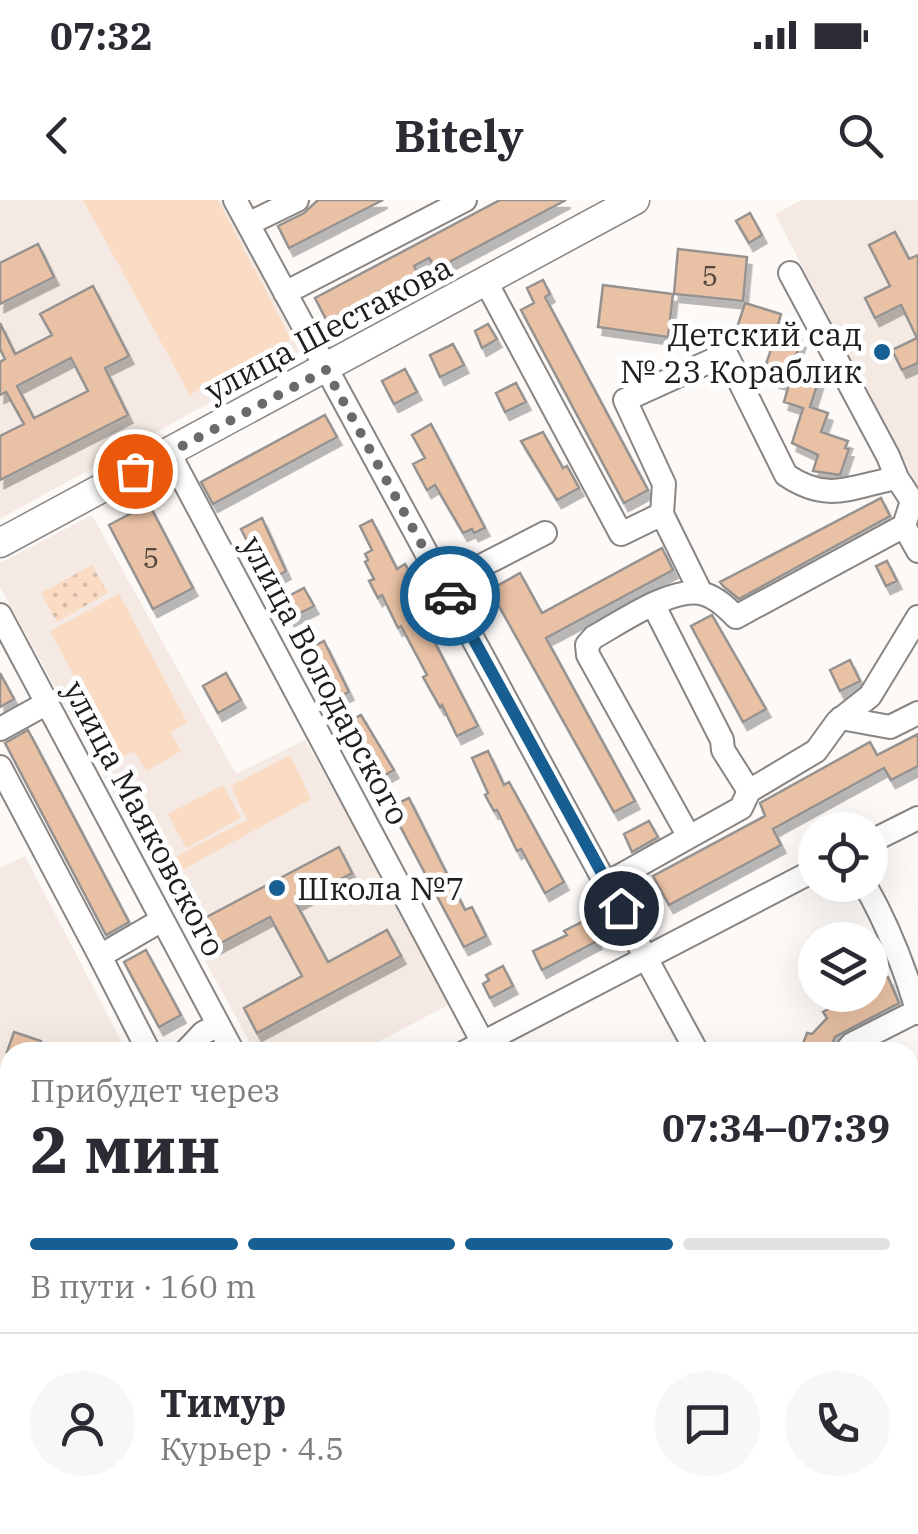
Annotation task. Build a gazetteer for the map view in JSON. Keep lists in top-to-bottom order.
{
  "streets": {
    "main road": ["улица Шестакова"],
    "street": ["улица Володарского", "улица Маяковского"]
  },
  "crossings": [
    ["улица Шестакова", "улица Володарского"]
  ],
  "places": ["Детский сад № 23 Кораблик", "Школа №7"],
  "house_numbers": ["5", "5"],
  "page": {
    "status": "07:32",
    "header": "Bitely",
    "heading": ["2 мин", "Прибудет через", "07:34–07:39"],
    "panel": ["Тимур", "Курьер · 4.5"],
    "bar": "В пути · 160 m"
  }
}
